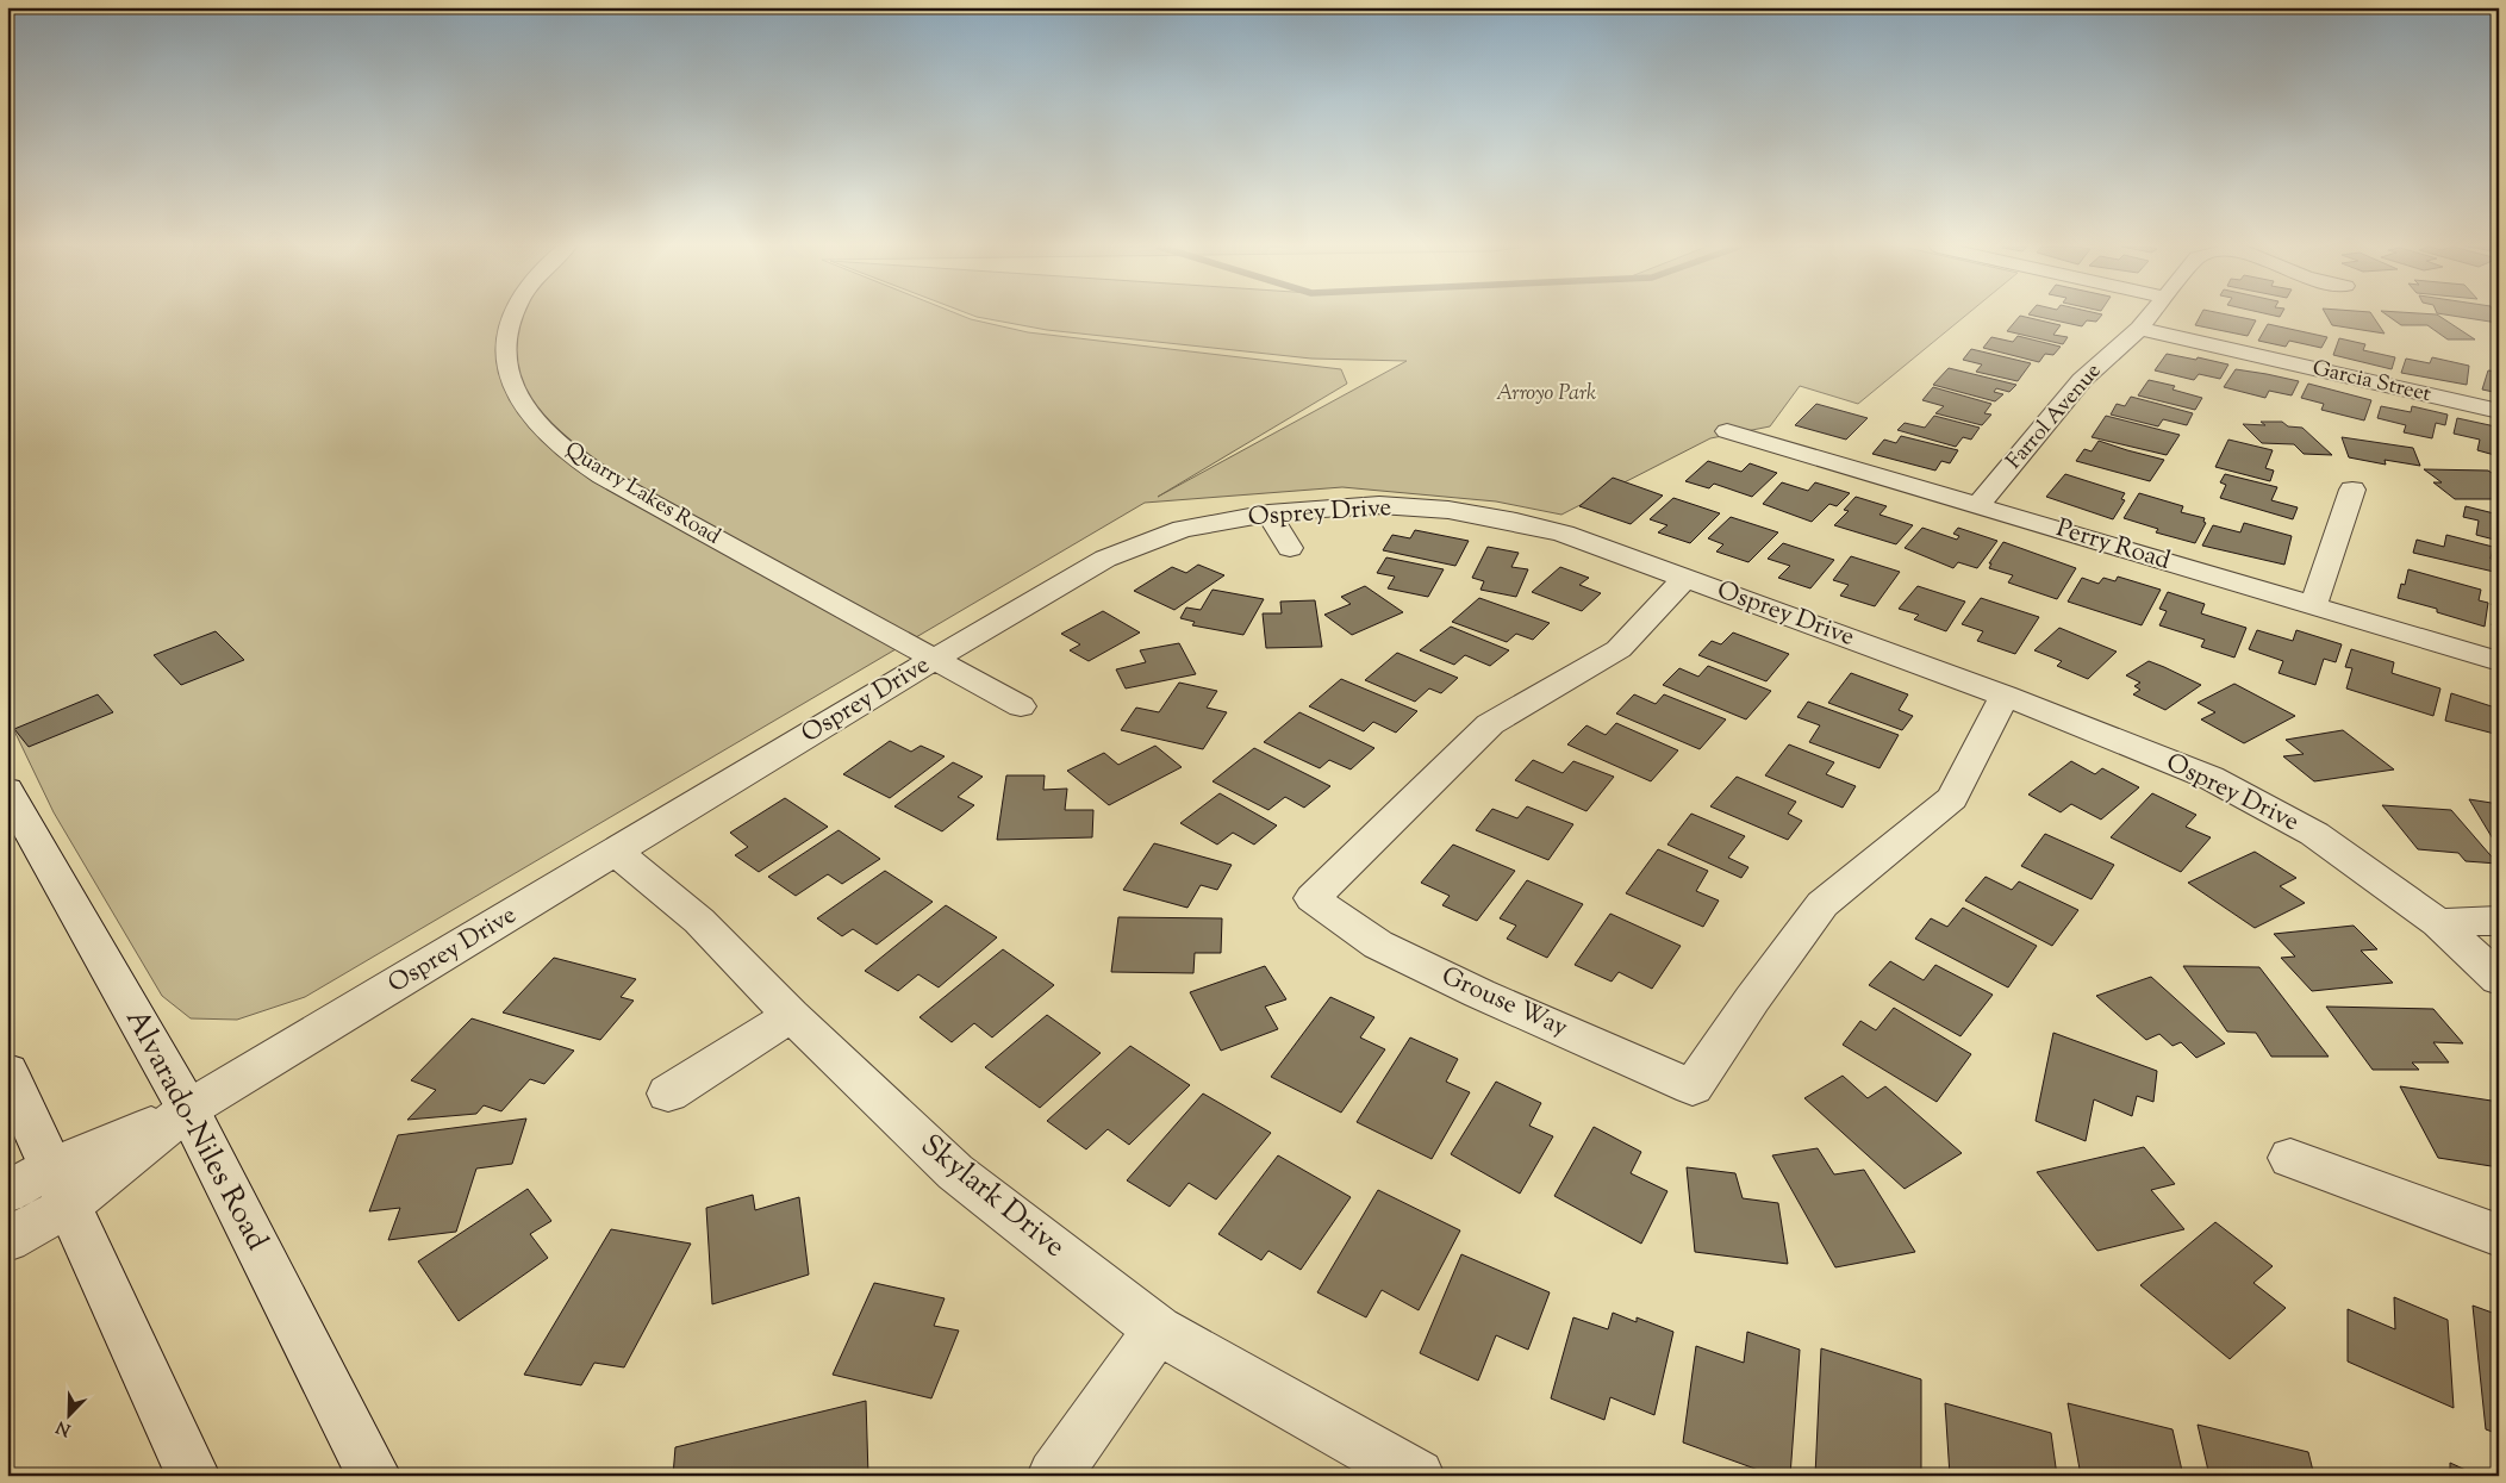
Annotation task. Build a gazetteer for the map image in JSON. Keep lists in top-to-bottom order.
{
  "streets": {
    "street": [
      "Garcia Street",
      "Farrol Avenue",
      "Quarry Lakes Road",
      "Osprey Drive",
      "Perry Road",
      "Grouse Way",
      "Alvarado-Niles Road",
      "Skylark Drive"
    ]
  },
  "crossings": [
    ["Garcia Street", "Farrol Avenue"],
    ["Farrol Avenue", "Perry Road"],
    ["Quarry Lakes Road", "Osprey Drive"],
    ["Osprey Drive", "Grouse Way"],
    ["Osprey Drive", "Alvarado-Niles Road"],
    ["Osprey Drive", "Skylark Drive"]
  ],
  "parks": ["Arroyo Park"],
  "north": "bottom left"
}
